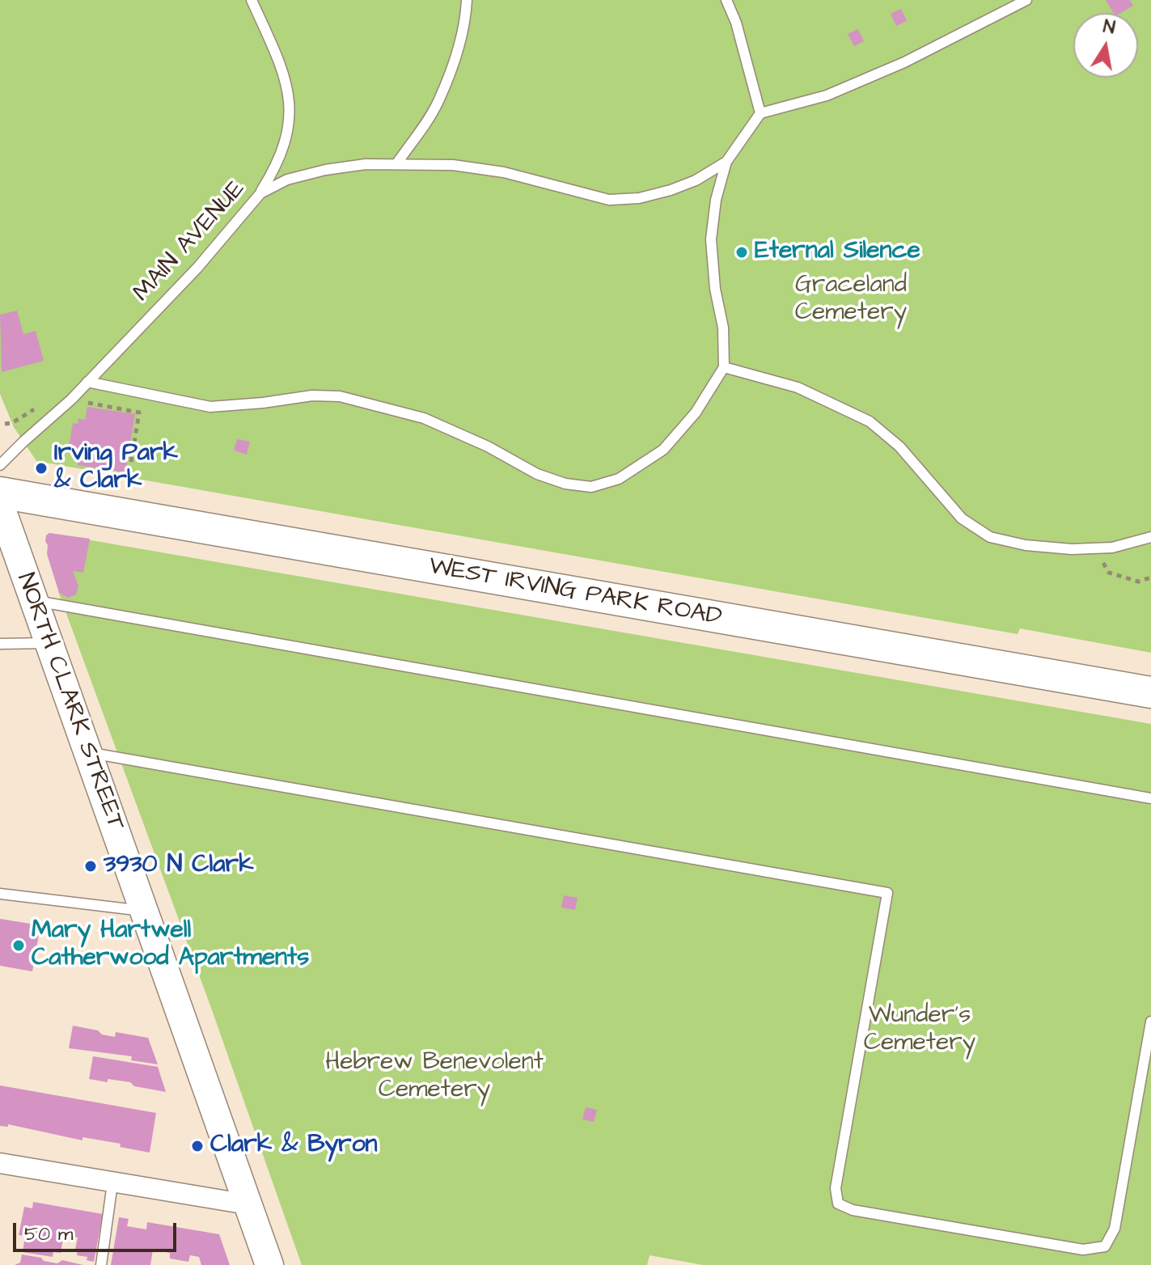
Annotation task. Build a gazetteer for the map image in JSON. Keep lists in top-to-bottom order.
{
  "streets": {
    "main road": ["WEST IRVING PARK ROAD", "NORTH CLARK STREET"],
    "lane": ["MAIN AVENUE"]
  },
  "parks": ["Graceland Cemetery", "Wunder's Cemetery", "Hebrew Benevolent Cemetery"],
  "places": [
    "Eternal Silence",
    "Irving Park & Clark",
    "3930 N Clark",
    "Mary Hartwell Catherwood Apartments",
    "Clark & Byron"
  ],
  "scale_bar": "50 m",
  "north": "top"
}
